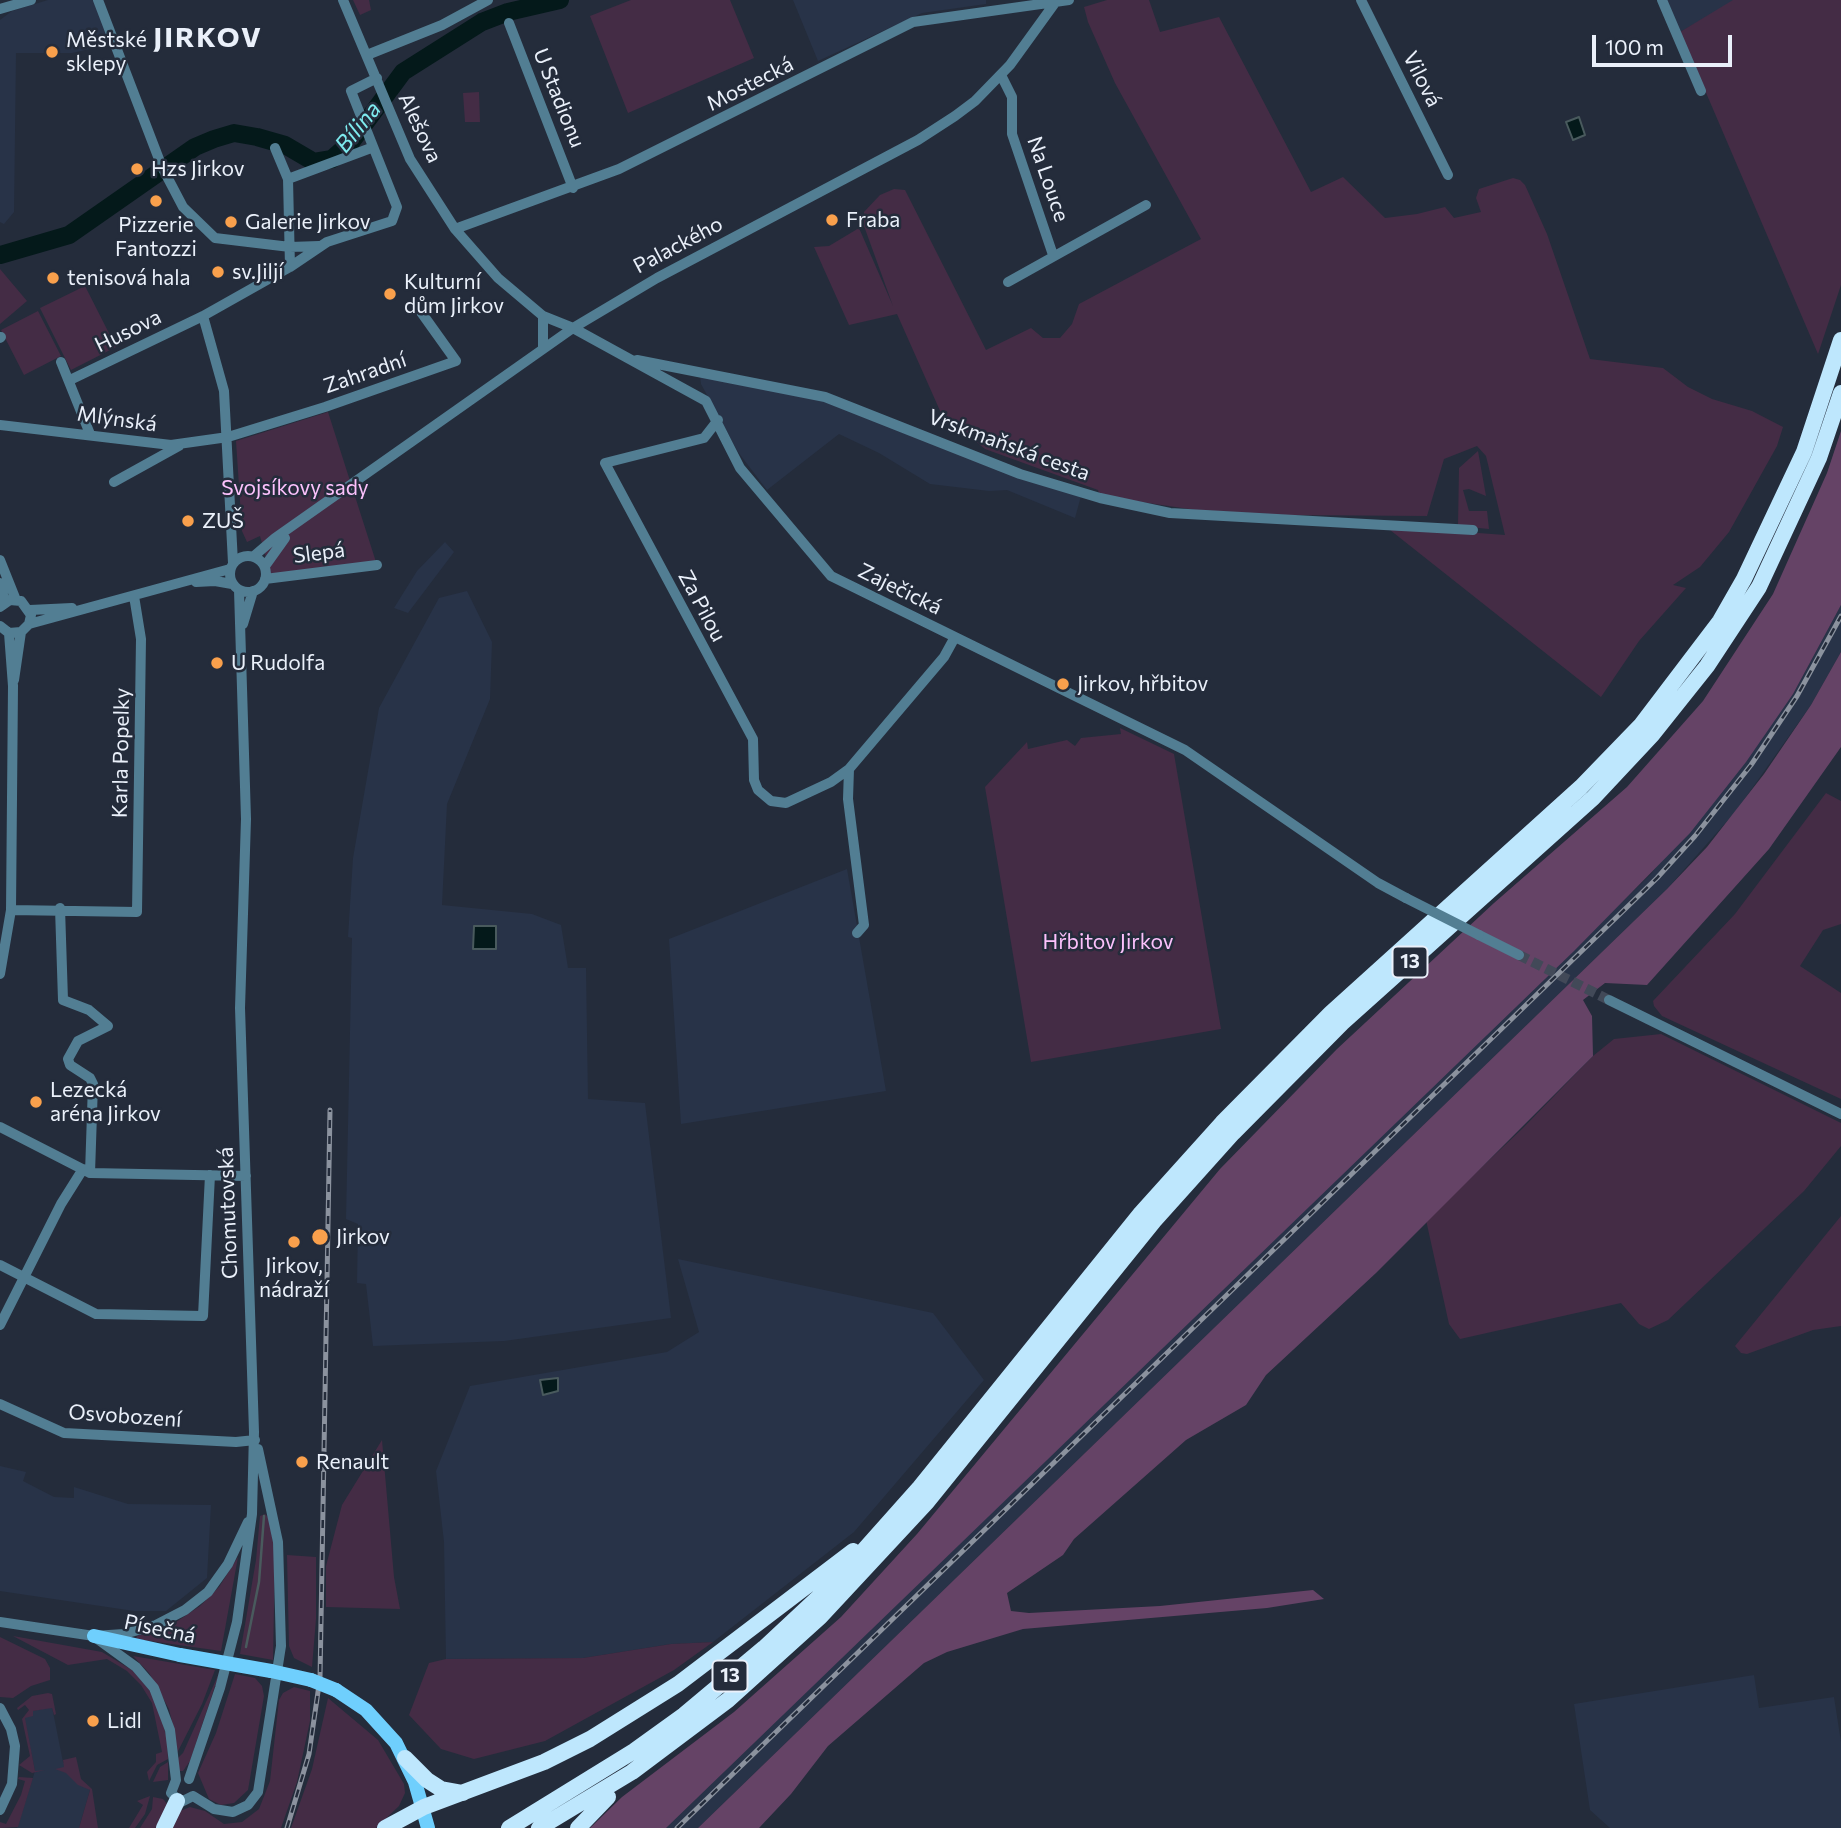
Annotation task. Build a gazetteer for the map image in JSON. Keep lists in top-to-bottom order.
{
  "streets": {
    "highway": ["13"],
    "main road": ["Písečná"],
    "street": [
      "Vilová",
      "Mostecká",
      "U Stadionu",
      "Alešova",
      "Na Louce",
      "Palackého",
      "Husova",
      "Zahradní",
      "Mlýnská",
      "Vrskmaňská cesta",
      "Slepá",
      "Zaječická",
      "Za Pilou",
      "Karla Popelky",
      "Chomutovská",
      "Osvobození"
    ]
  },
  "crossings": [
    ["Mostecká", "U Stadionu"],
    ["Mostecká", "Alešova"],
    ["Mostecká", "Palackého"],
    ["Mostecká", "Zaječická"],
    ["Alešova", "Zaječická"],
    ["Na Louce", "Palackého"],
    ["Palackého", "Slepá"],
    ["Palackého", "Zaječická"],
    ["Palackého", "Chomutovská"],
    ["Husova", "Chomutovská"],
    ["Zahradní", "Mlýnská"],
    ["Zahradní", "Chomutovská"],
    ["Mlýnská", "Chomutovská"],
    ["Vrskmaňská cesta", "Zaječická"],
    ["Slepá", "Chomutovská"],
    ["Zaječická", "Za Pilou"],
    ["Chomutovská", "Osvobození"]
  ],
  "districts": ["JIRKOV"],
  "water": ["Bílina"],
  "parks": ["Svojsíkovy sady", "Hřbitov Jirkov"],
  "places": [
    "Městské sklepy",
    "Hzs Jirkov",
    "Pizzerie Fantozzi",
    "Fraba",
    "Galerie Jirkov",
    "sv.Jiljí",
    "tenisová hala",
    "Kulturní dům Jirkov",
    "ZUŠ",
    "U Rudolfa",
    "Jirkov, hřbitov",
    "Lezecká aréna Jirkov",
    "Jirkov",
    "Jirkov, nádraží",
    "Renault",
    "Lidl"
  ],
  "scale_bar": "100 m"
}
